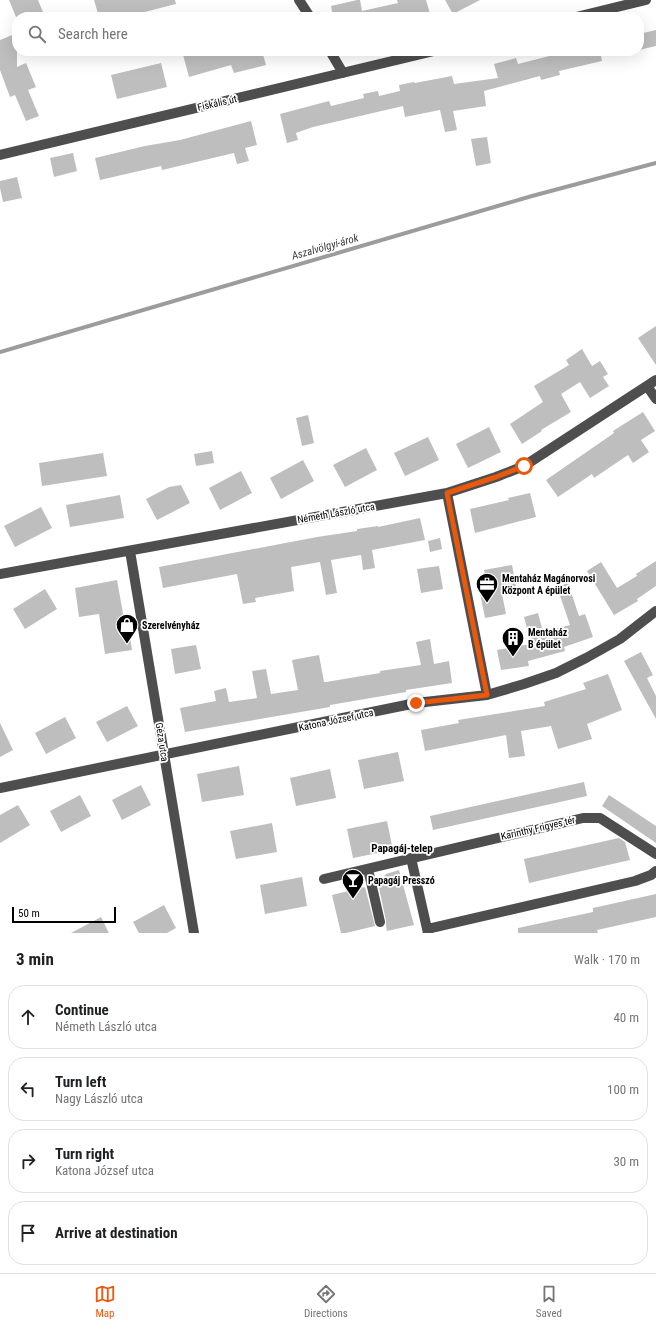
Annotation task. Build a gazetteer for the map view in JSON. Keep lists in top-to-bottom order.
{
  "streets": {
    "street": [
      "Fiskális út",
      "Németh László utca",
      "Katona József utca",
      "Géza utca",
      "Karinthy Frigyes tér"
    ]
  },
  "crossings": [
    ["Németh László utca", "Géza utca"],
    ["Katona József utca", "Géza utca"]
  ],
  "districts": ["Papagáj-telep"],
  "water": ["Aszalvölgyi-árok"],
  "places": {
    "office": ["Mentaház Magánorvosi Központ A épület"],
    "shop": ["Szerelvényház"],
    "building": ["Mentaház B épület"],
    "bar": ["Papagáj Presszó"]
  },
  "scale_bar": "50 m",
  "page": {
    "search": "Search here",
    "scale": "50 m",
    "heading": ["3 min", "Walk · 170 m"],
    "list": [
      ["Continue", "Németh László utca", "40 m"],
      ["Turn left", "Nagy László utca", "100 m"],
      ["Turn right", "Katona József utca", "30 m"],
      "Arrive at destination"
    ],
    "nav": ["Map", "Directions", "Saved"]
  }
}
